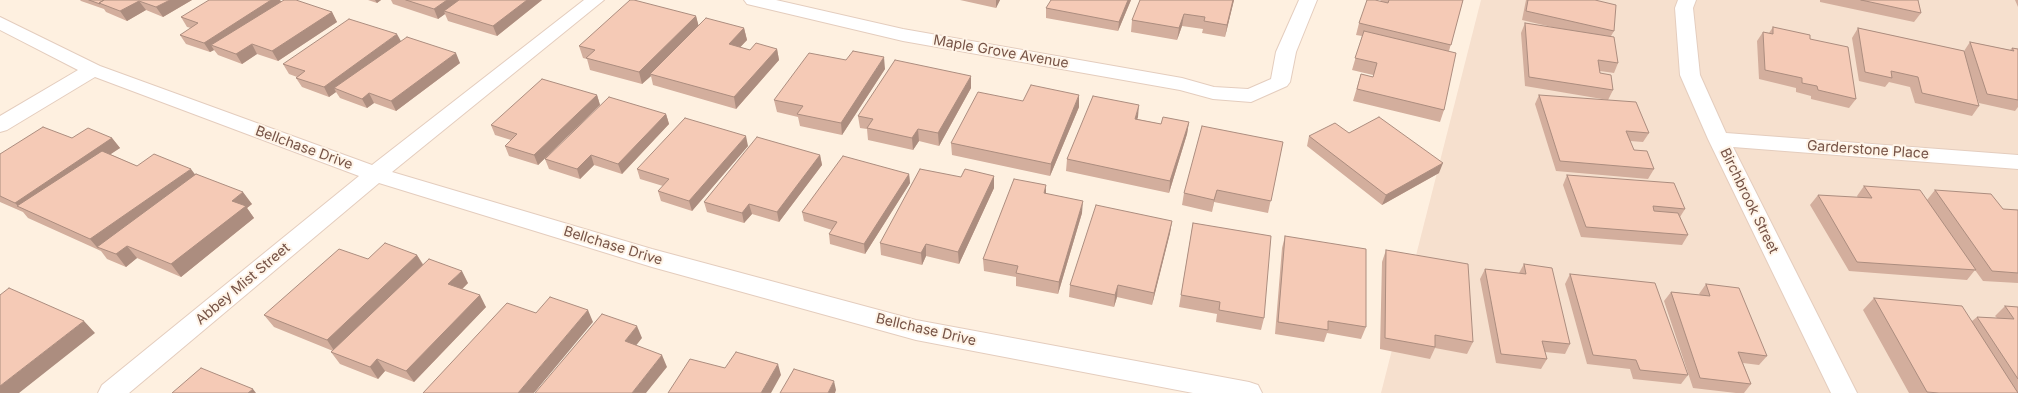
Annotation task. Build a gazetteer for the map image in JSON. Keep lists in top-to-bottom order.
{
  "streets": {
    "street": [
      "Maple Grove Avenue",
      "Bellchase Drive",
      "Garderstone Place",
      "Birchbrook Street",
      "Abbey Mist Street"
    ]
  },
  "crossings": [
    ["Bellchase Drive", "Abbey Mist Street"],
    ["Garderstone Place", "Birchbrook Street"]
  ]
}
